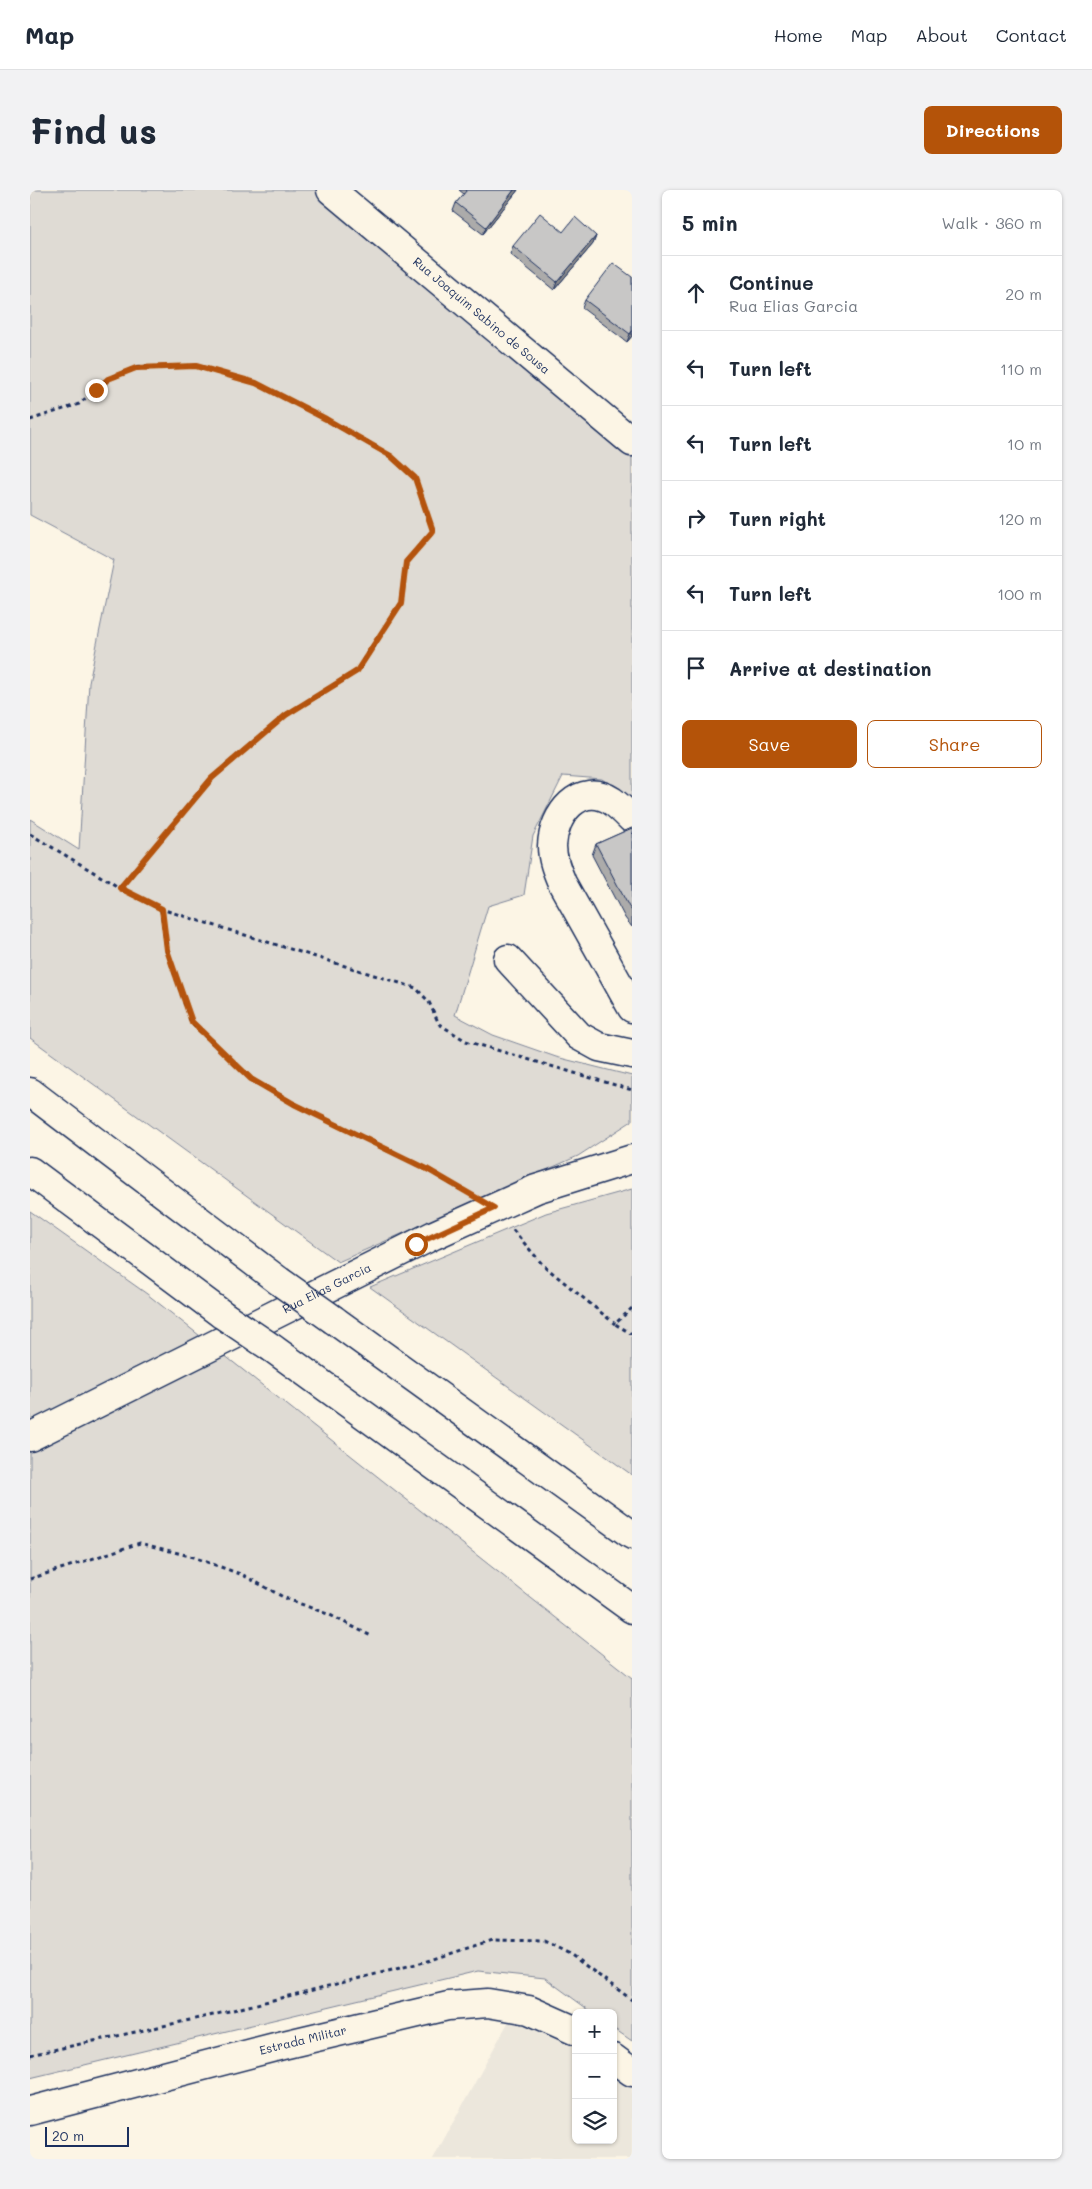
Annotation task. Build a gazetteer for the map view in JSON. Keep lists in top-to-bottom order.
{
  "streets": {
    "main road": ["Rua Joaquim Sabino de Sousa", "Rua Elias Garcia", "Estrada Militar"]
  },
  "scale_bar": "20 m",
  "page": {
    "header": "Map",
    "nav": [
      "Home",
      "Map",
      "About",
      "Contact"
    ],
    "buttons": [
      "Directions",
      ["Save", "Share"]
    ],
    "title": "Find us",
    "heading": ["5 min", "Walk · 360 m"],
    "list": [
      ["Continue", "Rua Elias Garcia", "20 m"],
      ["Turn left", "110 m"],
      ["Turn left", "10 m"],
      ["Turn right", "120 m"],
      ["Turn left", "100 m"],
      "Arrive at destination"
    ],
    "map_buttons": ["+", "−"],
    "scale": "20 m"
  }
}
